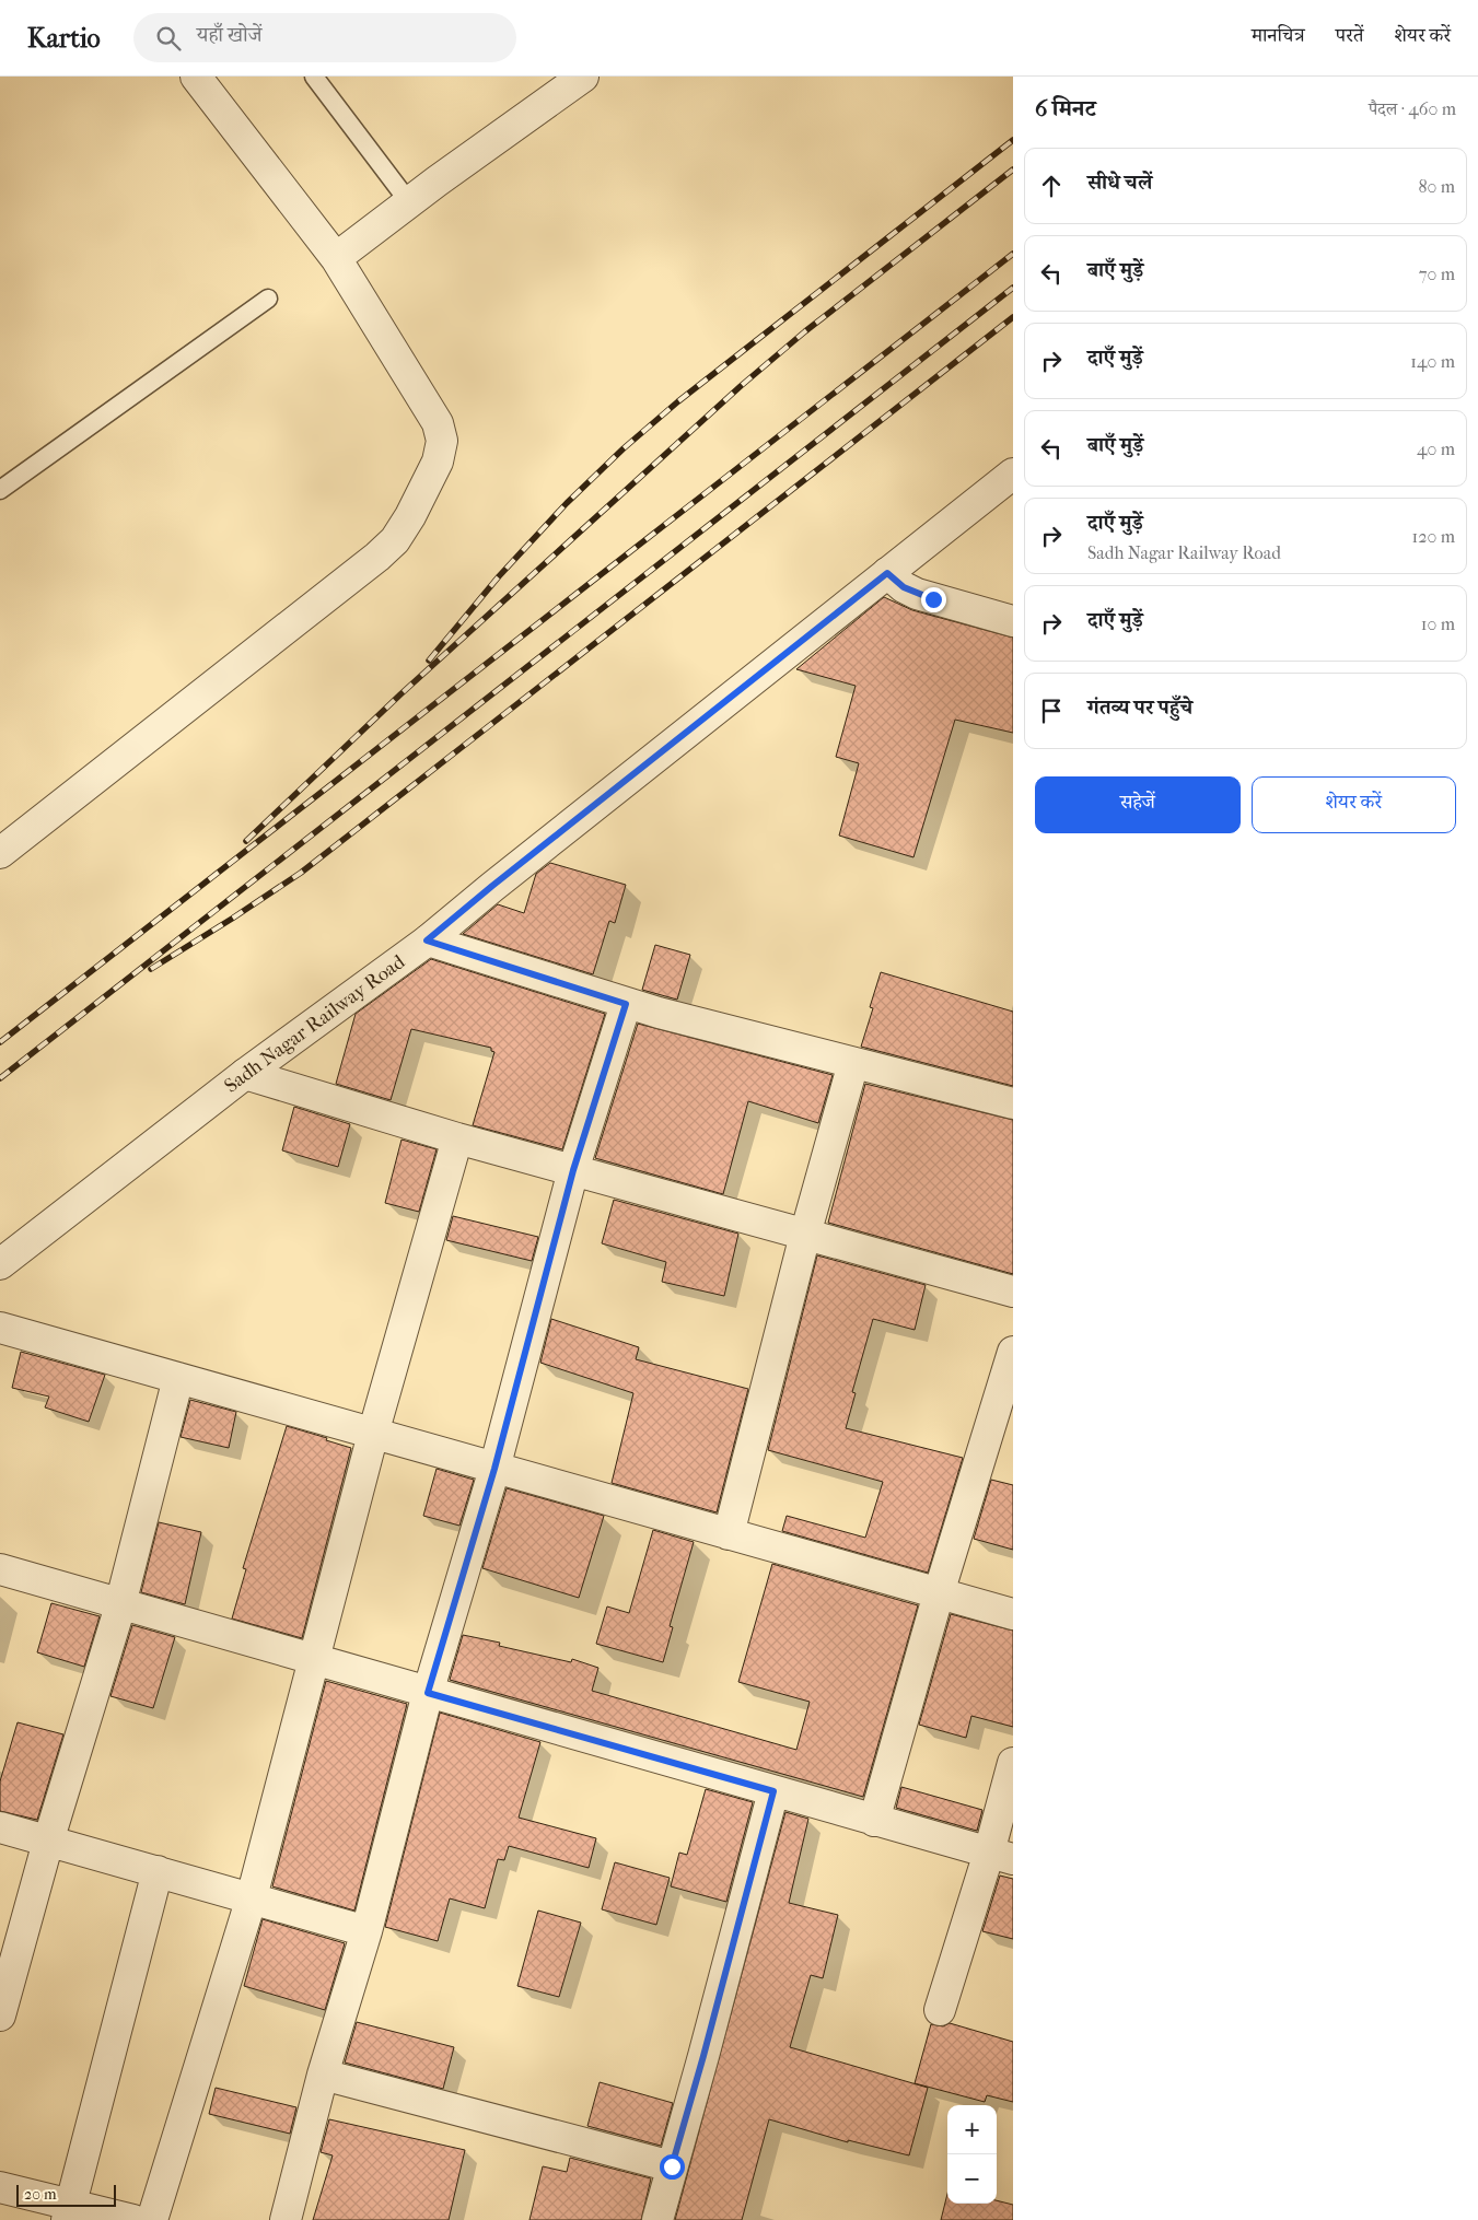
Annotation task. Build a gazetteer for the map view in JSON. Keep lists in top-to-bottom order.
{
  "streets": {
    "street": ["Sadh Nagar Railway Road"]
  },
  "scale_bar": "20 m",
  "page": {
    "header": "Kartio",
    "search": "यहाँ खोजें",
    "nav": ["मानचित्र", "परतें", "शेयर करें"],
    "heading": ["6 मिनट", "पैदल · 460 m"],
    "list": [
      ["सीधे चलें", "80 m"],
      ["बाएँ मुड़ें", "70 m"],
      ["दाएँ मुड़ें", "140 m"],
      ["बाएँ मुड़ें", "40 m"],
      ["दाएँ मुड़ें", "Sadh Nagar Railway Road", "120 m"],
      ["दाएँ मुड़ें", "10 m"],
      "गंतव्य पर पहुँचे"
    ],
    "buttons": ["सहेजें", "शेयर करें"],
    "map_buttons": ["+", "−"],
    "scale": "20 m"
  }
}
